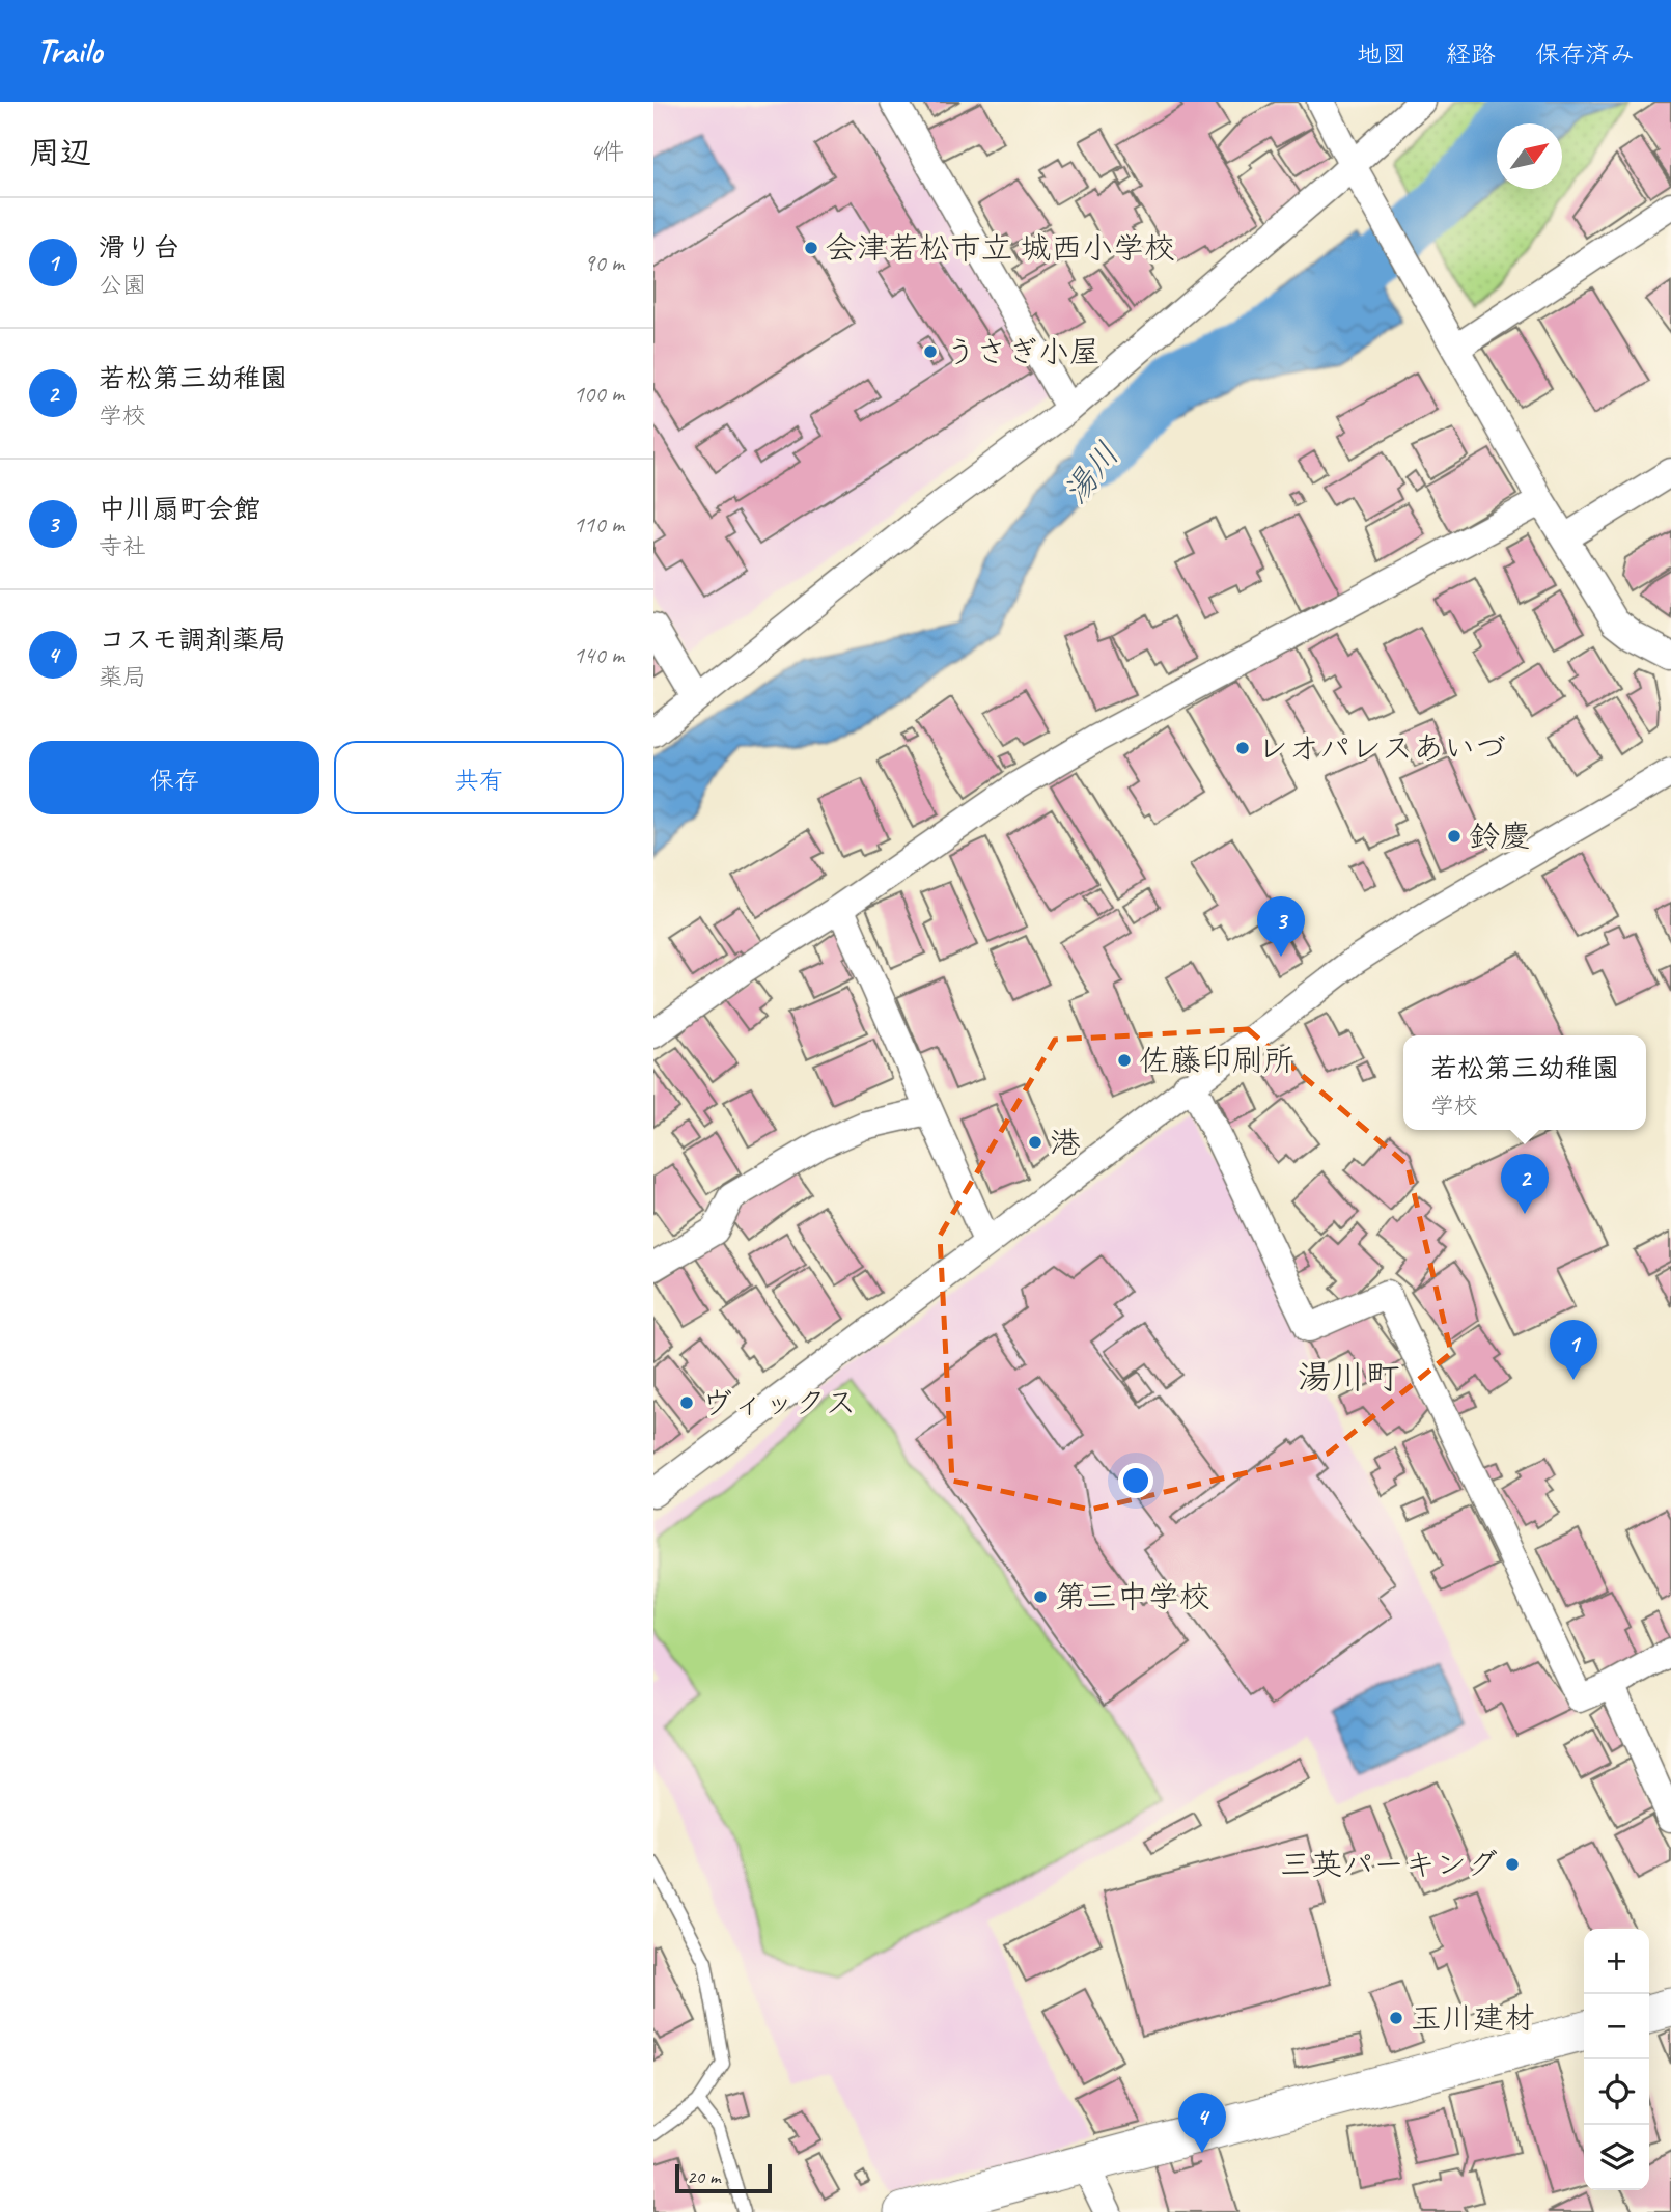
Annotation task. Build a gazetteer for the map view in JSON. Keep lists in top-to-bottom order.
{
  "districts": ["湯川町"],
  "water": ["湯川"],
  "places": [
    "会津若松市立 城西小学校",
    "うさぎ小屋",
    "レオパレスあいづ",
    "鈴慶",
    "佐藤印刷所",
    "港",
    "ヴィックス",
    "第三中学校",
    "三英パーキング",
    "玉川建材"
  ],
  "scale_bar": "20 m",
  "north": "top right",
  "page": {
    "header": "Trailo",
    "nav": ["地図", "経路", "保存済み"],
    "heading": ["周辺", "4件"],
    "list": [
      {
        "mark": "1",
        "name": "滑り台",
        "note": "公園",
        "value": "90 m"
      },
      {
        "mark": "2",
        "name": "若松第三幼稚園",
        "note": "学校",
        "value": "100 m"
      },
      {
        "mark": "3",
        "name": "中川扇町会館",
        "note": "寺社",
        "value": "110 m"
      },
      {
        "mark": "4",
        "name": "コスモ調剤薬局",
        "note": "薬局",
        "value": "140 m"
      }
    ],
    "buttons": ["保存", "共有"],
    "pins": [
      "3",
      "2",
      "1",
      "4"
    ],
    "popup": ["若松第三幼稚園", "学校"],
    "map_buttons": ["+", "−"],
    "scale": "20 m"
  }
}
